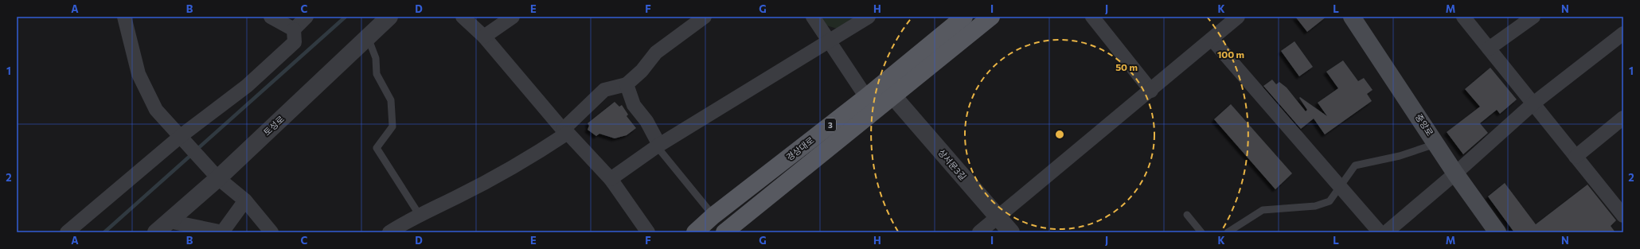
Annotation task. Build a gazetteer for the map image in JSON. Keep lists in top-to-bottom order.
{
  "streets": {
    "main road": ["3", "중앙로", "경상대로"],
    "street": ["토성로", "상서문3길"]
  },
  "crossings": [
    ["경상대로", "상서문3길"]
  ],
  "grid": {
    "columns": [
      "A",
      "B",
      "C",
      "D",
      "E",
      "F",
      "G",
      "H",
      "I",
      "J",
      "K",
      "L",
      "M",
      "N"
    ],
    "rows": ["1", "2"]
  },
  "rings": ["100 m", "50 m"]
}
